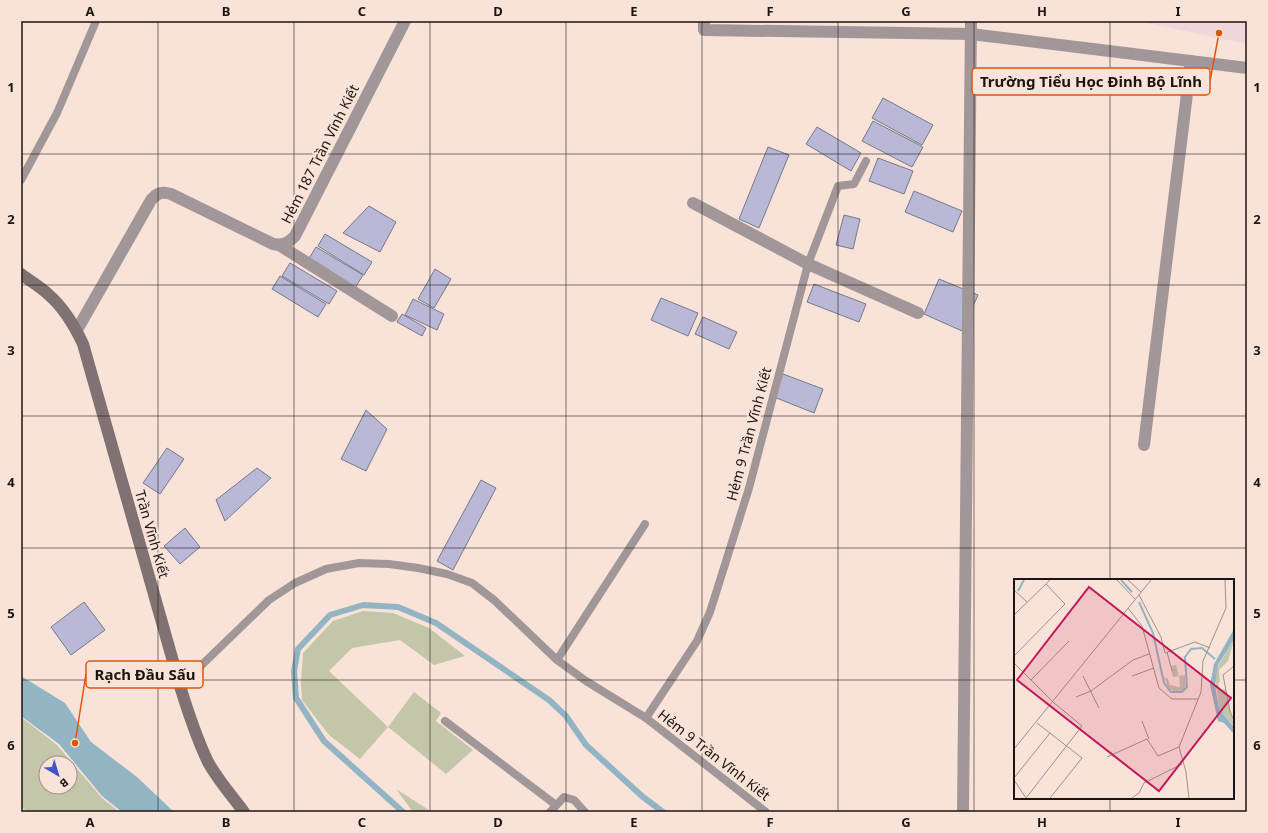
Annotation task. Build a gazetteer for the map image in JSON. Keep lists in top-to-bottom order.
{
  "streets": {
    "street": ["Hẻm 187 Trần Vĩnh Kiết", "Trần Vĩnh Kiết"],
    "lane": ["Hẻm 9 Trần Vĩnh Kiết"]
  },
  "crossings": [
    ["Hẻm 9 Trần Vĩnh Kiết", "Trần Vĩnh Kiết"]
  ],
  "places": ["Trường Tiểu Học Đinh Bộ Lĩnh", "Rạch Đầu Sấu"],
  "north": "bottom right",
  "grid": {
    "columns": [
      "A",
      "B",
      "C",
      "D",
      "E",
      "F",
      "G",
      "H",
      "I"
    ],
    "rows": [
      "1",
      "2",
      "3",
      "4",
      "5",
      "6"
    ]
  }
}
